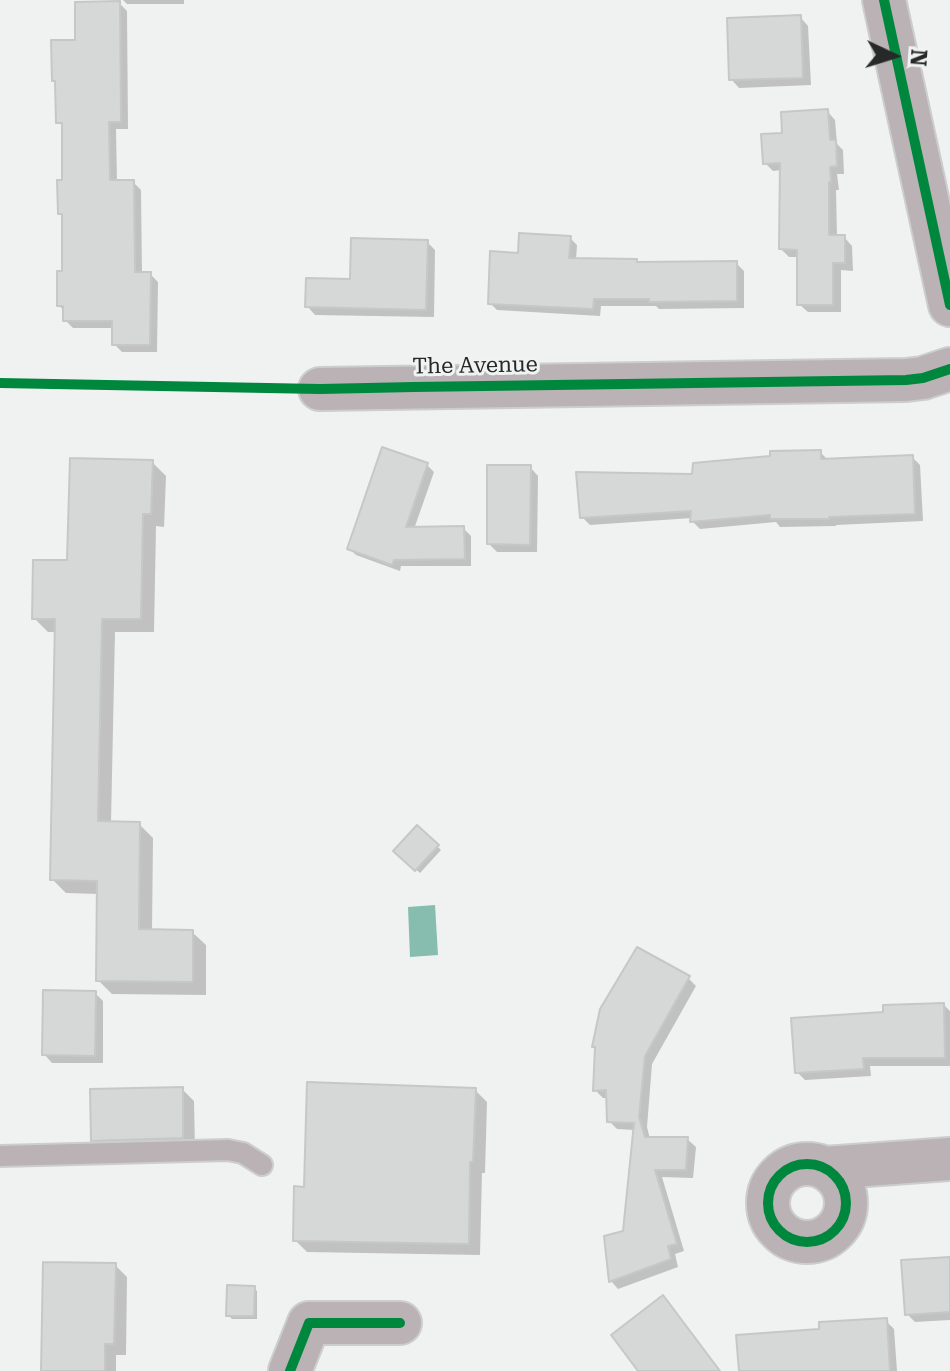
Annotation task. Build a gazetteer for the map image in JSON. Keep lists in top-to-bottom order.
{
  "streets": {
    "street": ["The Avenue"]
  },
  "north": "right"
}
